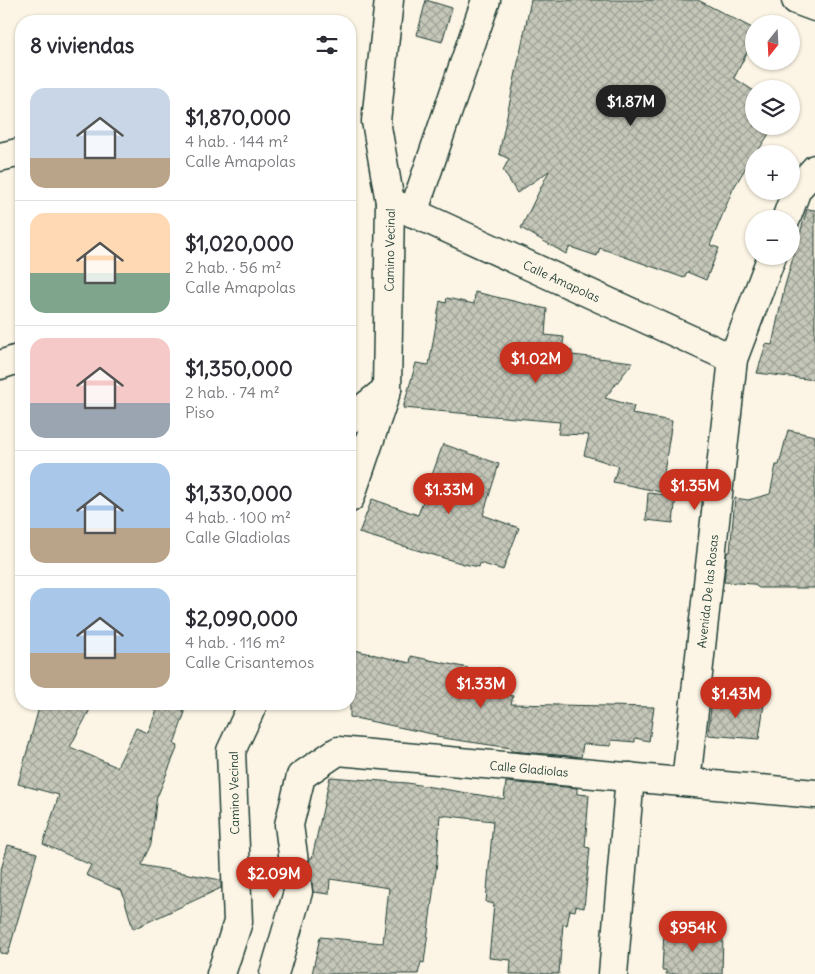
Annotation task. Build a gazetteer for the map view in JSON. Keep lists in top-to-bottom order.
{
  "streets": {
    "street": [
      "Camino Vecinal",
      "Calle Amapolas",
      "Avenida De las Rosas",
      "Calle Gladiolas"
    ]
  },
  "crossings": [
    ["Camino Vecinal", "Calle Amapolas"],
    ["Calle Amapolas", "Avenida De las Rosas"],
    ["Avenida De las Rosas", "Calle Gladiolas"]
  ],
  "north": "bottom",
  "page": {
    "map_buttons": ["+", "−"],
    "heading": "8 viviendas",
    "list": [
      {
        "name": "$1,870,000",
        "note": "4 hab. · 144 m² · Calle Amapolas"
      },
      {
        "name": "$1,020,000",
        "note": "2 hab. · 56 m² · Calle Amapolas"
      },
      {
        "name": "$1,350,000",
        "note": "2 hab. · 74 m² · Piso"
      },
      {
        "name": "$1,330,000",
        "note": "4 hab. · 100 m² · Calle Gladiolas"
      },
      {
        "name": "$2,090,000",
        "note": "4 hab. · 116 m² · Calle Crisantemos"
      }
    ],
    "price": [
      "$1.87M",
      "$1.02M",
      "$1.35M",
      "$1.33M",
      "$1.33M",
      "$1.43M",
      "$2.09M",
      "$954K"
    ]
  }
}
